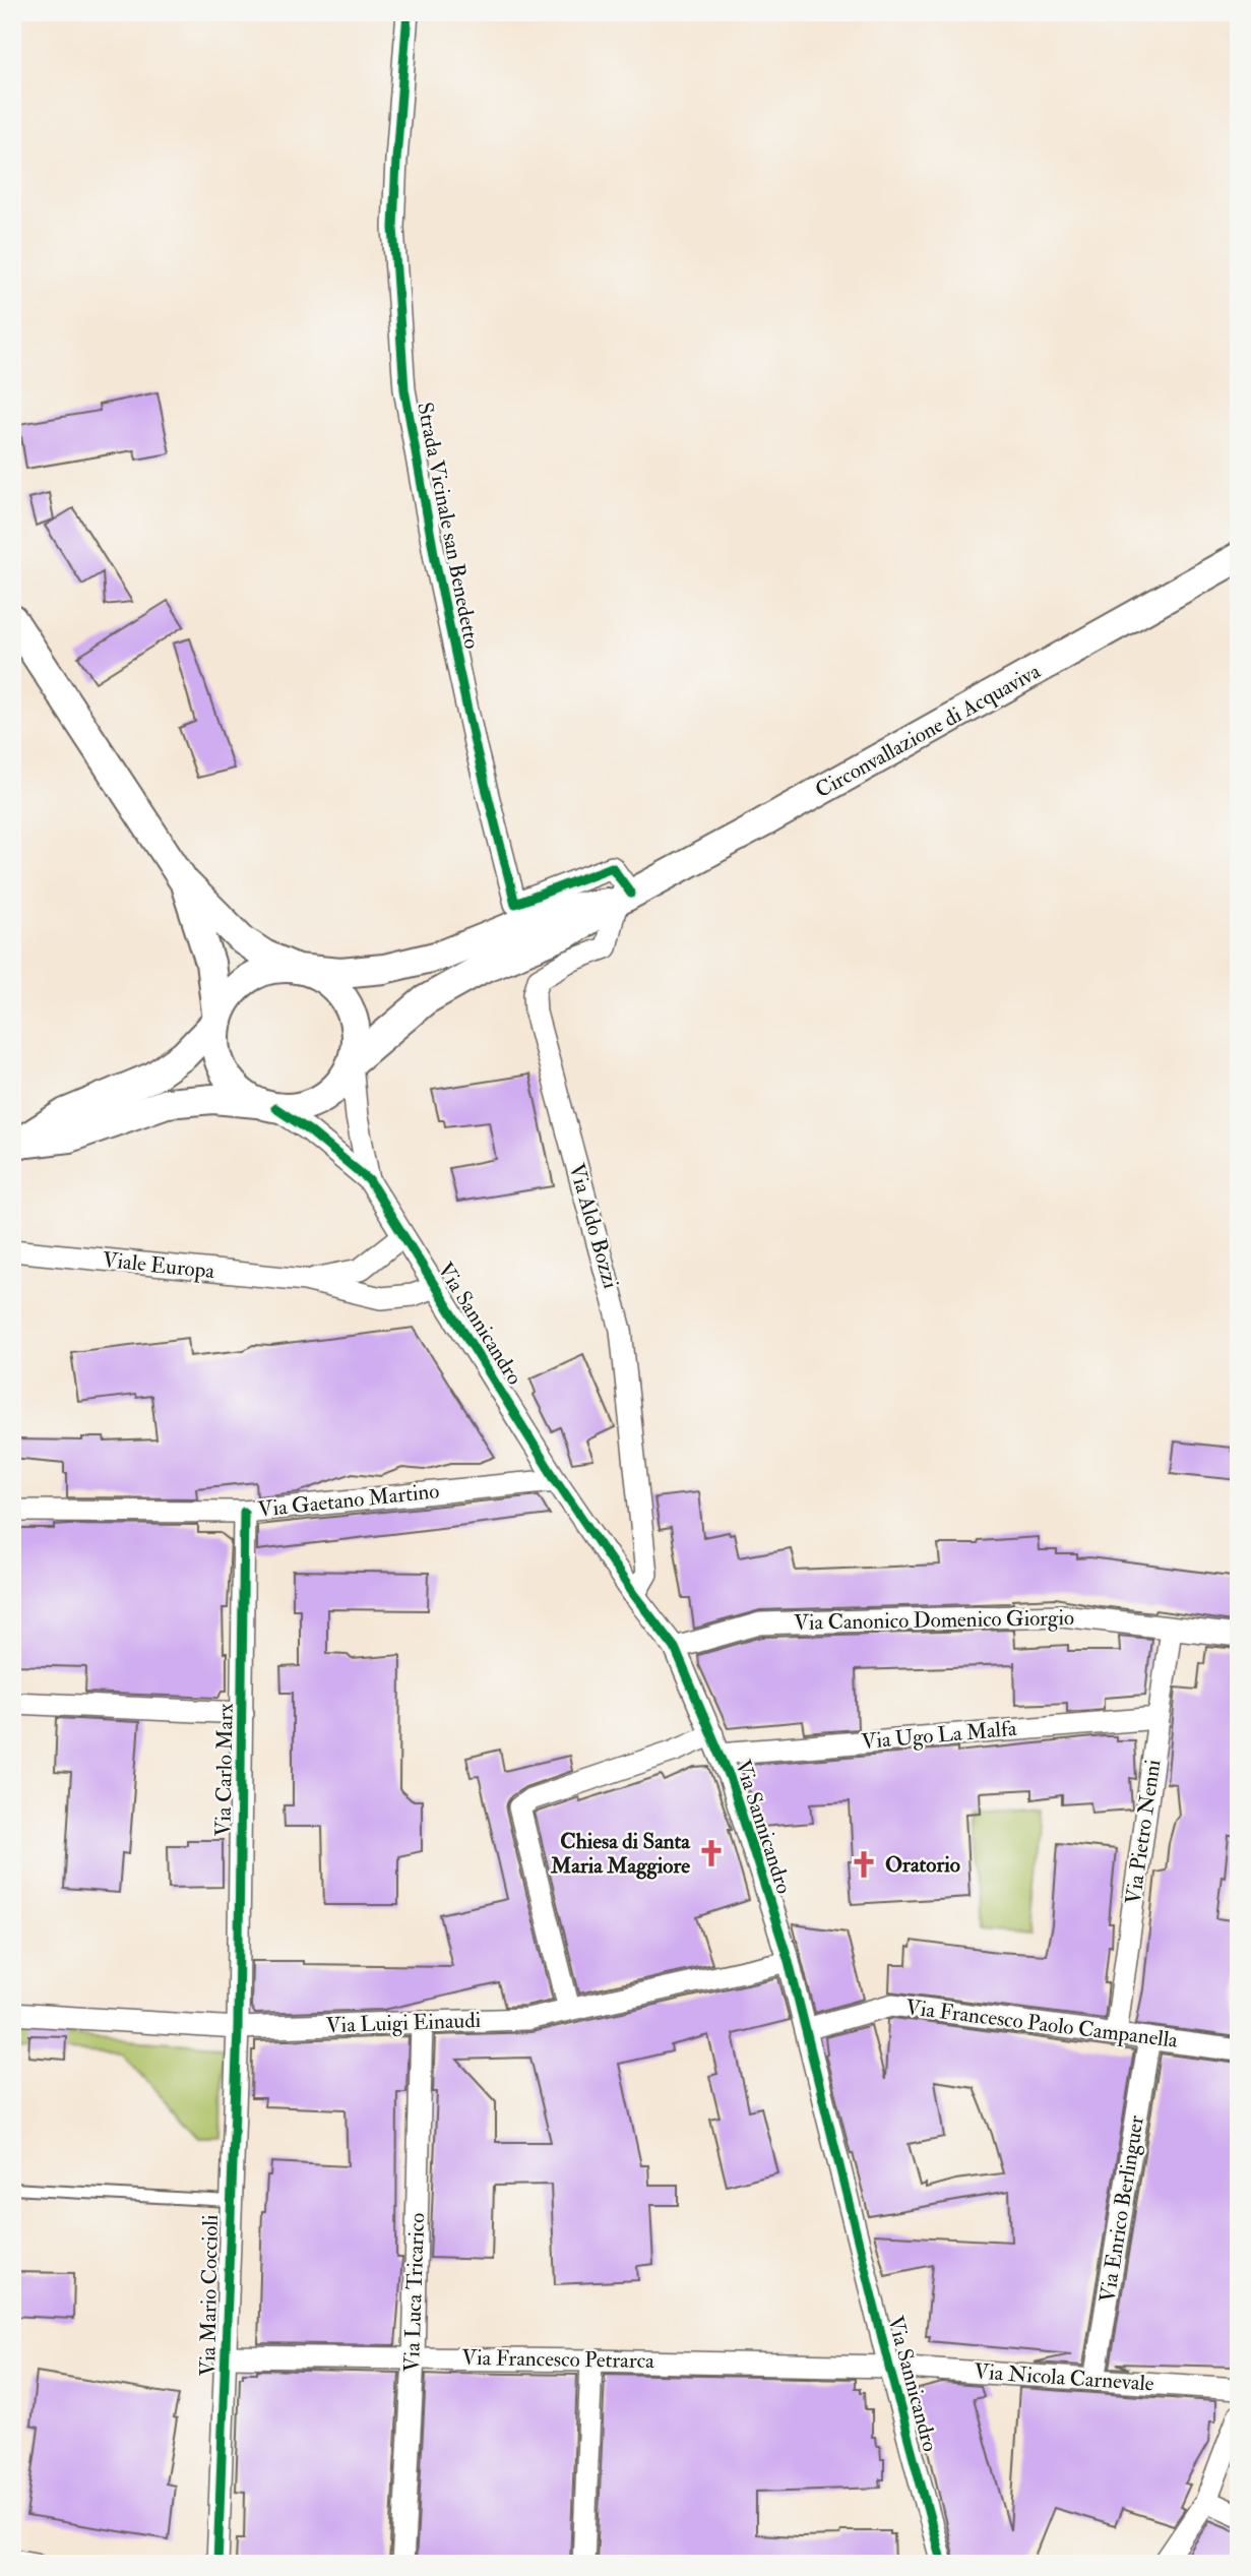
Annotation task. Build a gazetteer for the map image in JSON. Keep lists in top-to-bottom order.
{
  "streets": {
    "main road": ["Circonvallazione di Acquaviva"],
    "street": [
      "Strada Vicinale san Benedetto",
      "Via Aldo Bozzi",
      "Viale Europa",
      "Via Sannicandro",
      "Via Gaetano Martino",
      "Via Canonico Domenico Giorgio",
      "Via Ugo La Malfa",
      "Via Carlo Marx",
      "Via Pietro Nenni",
      "Via Luigi Einaudi",
      "Via Francesco Paolo Campanella",
      "Via Enrico Berlinguer",
      "Via Luca Tricarico",
      "Via Mario Coccioli",
      "Via Francesco Petrarca",
      "Via Nicola Carnevale"
    ]
  },
  "crossings": [
    ["Strada Vicinale san Benedetto", "Circonvallazione di Acquaviva"],
    ["Strada Vicinale san Benedetto", "Via Aldo Bozzi"],
    ["Circonvallazione di Acquaviva", "Via Aldo Bozzi"],
    ["Via Aldo Bozzi", "Via Sannicandro"],
    ["Viale Europa", "Via Sannicandro"],
    ["Via Sannicandro", "Via Gaetano Martino"],
    ["Via Sannicandro", "Via Canonico Domenico Giorgio"],
    ["Via Sannicandro", "Via Ugo La Malfa"],
    ["Via Sannicandro", "Via Luigi Einaudi"],
    ["Via Sannicandro", "Via Francesco Paolo Campanella"],
    ["Via Sannicandro", "Via Francesco Petrarca"],
    ["Via Sannicandro", "Via Nicola Carnevale"],
    ["Via Gaetano Martino", "Via Carlo Marx"],
    ["Via Canonico Domenico Giorgio", "Via Pietro Nenni"],
    ["Via Ugo La Malfa", "Via Pietro Nenni"],
    ["Via Ugo La Malfa", "Via Luigi Einaudi"],
    ["Via Carlo Marx", "Via Luigi Einaudi"],
    ["Via Carlo Marx", "Via Mario Coccioli"],
    ["Via Pietro Nenni", "Via Francesco Paolo Campanella"],
    ["Via Luigi Einaudi", "Via Luca Tricarico"],
    ["Via Luigi Einaudi", "Via Mario Coccioli"],
    ["Via Francesco Paolo Campanella", "Via Enrico Berlinguer"],
    ["Via Enrico Berlinguer", "Via Nicola Carnevale"],
    ["Via Luca Tricarico", "Via Francesco Petrarca"],
    ["Via Mario Coccioli", "Via Francesco Petrarca"],
    ["Via Francesco Petrarca", "Via Nicola Carnevale"]
  ],
  "places": {
    "church": ["Chiesa di Santa Maria Maggiore", "Oratorio"]
  }
}
